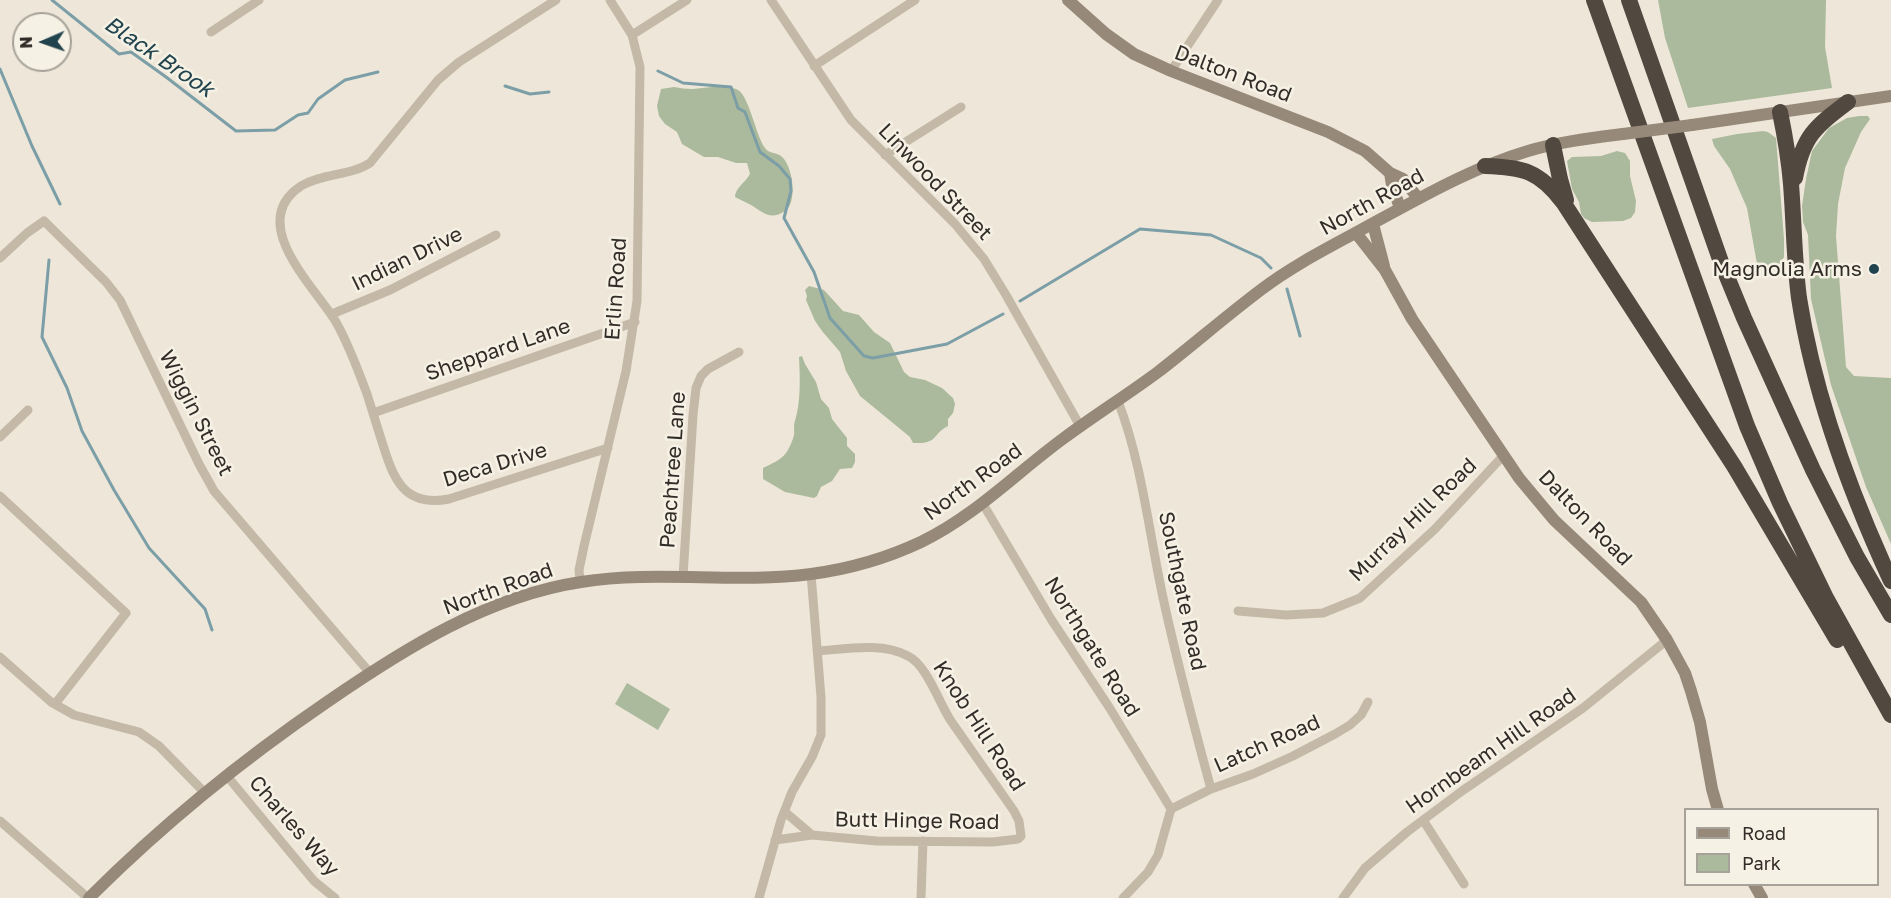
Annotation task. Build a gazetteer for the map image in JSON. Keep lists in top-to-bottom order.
{
  "streets": {
    "main road": ["Dalton Road", "North Road"],
    "street": [
      "Linwood Street",
      "Indian Drive",
      "Erlin Road",
      "Sheppard Lane",
      "Wiggin Street",
      "Deca Drive",
      "Peachtree Lane",
      "Murray Hill Road",
      "Southgate Road",
      "Northgate Road",
      "Knob Hill Road",
      "Latch Road",
      "Hornbeam Hill Road",
      "Butt Hinge Road",
      "Charles Way"
    ]
  },
  "crossings": [
    ["Dalton Road", "North Road"],
    ["Dalton Road", "Murray Hill Road"],
    ["Dalton Road", "Hornbeam Hill Road"],
    ["Linwood Street", "North Road"],
    ["North Road", "Erlin Road"],
    ["North Road", "Wiggin Street"],
    ["North Road", "Peachtree Lane"],
    ["North Road", "Southgate Road"],
    ["North Road", "Northgate Road"],
    ["North Road", "Charles Way"],
    ["Indian Drive", "Deca Drive"],
    ["Erlin Road", "Sheppard Lane"],
    ["Erlin Road", "Deca Drive"],
    ["Sheppard Lane", "Deca Drive"],
    ["Southgate Road", "Latch Road"],
    ["Northgate Road", "Latch Road"],
    ["Knob Hill Road", "Butt Hinge Road"]
  ],
  "water": ["Black Brook"],
  "places": ["Magnolia Arms"],
  "legend": ["Road", "Park"],
  "north": "left"
}
